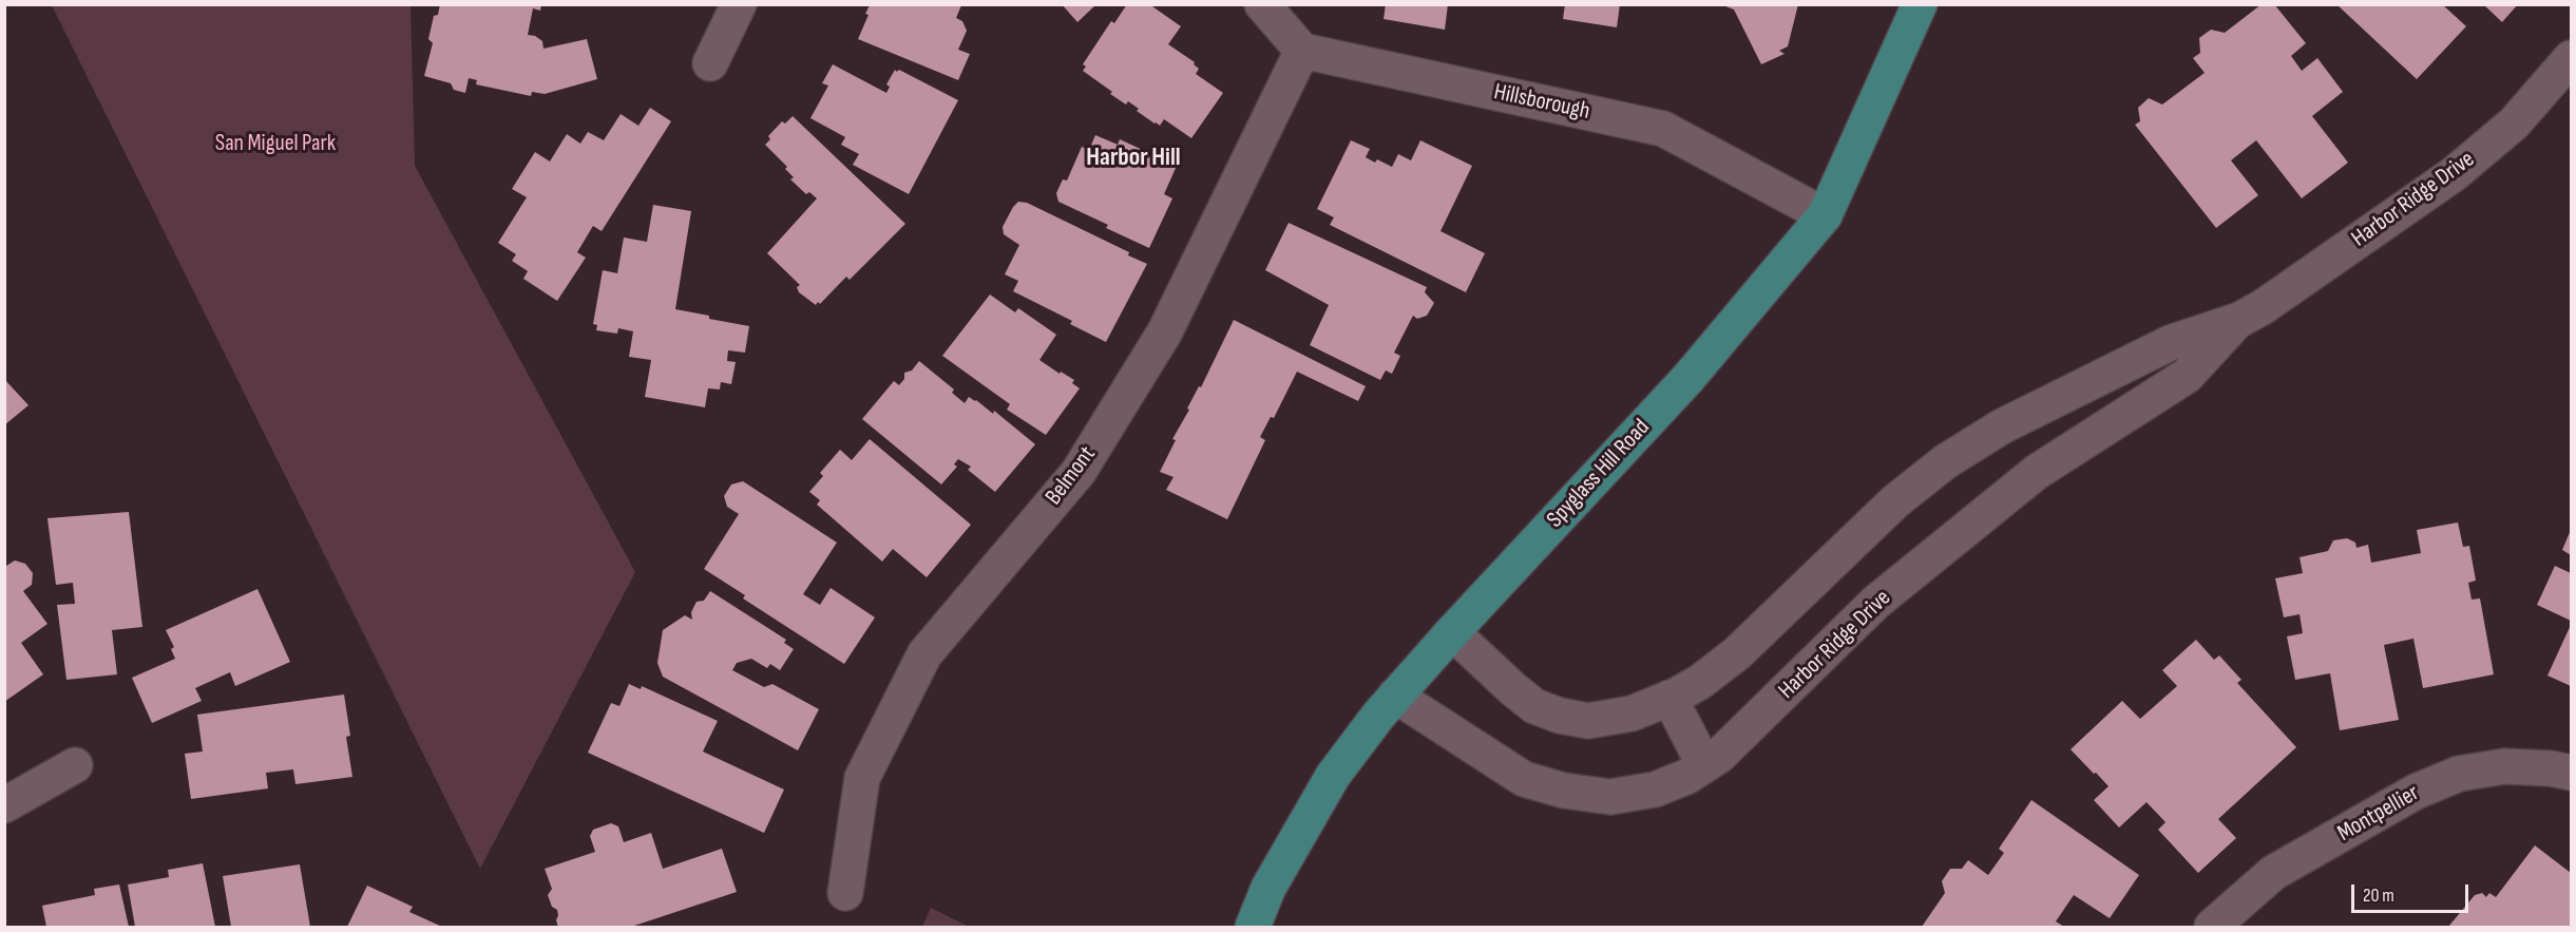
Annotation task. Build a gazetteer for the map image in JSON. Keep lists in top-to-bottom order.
{
  "streets": {
    "main road": ["Spyglass Hill Road"],
    "street": [
      "Hillsborough",
      "Harbor Ridge Drive",
      "Belmont",
      "Montpellier"
    ]
  },
  "crossings": [
    ["Hillsborough", "Spyglass Hill Road"],
    ["Hillsborough", "Belmont"],
    ["Harbor Ridge Drive", "Spyglass Hill Road"]
  ],
  "districts": ["Harbor Hill"],
  "parks": ["San Miguel Park"],
  "scale_bar": "20 m"
}
